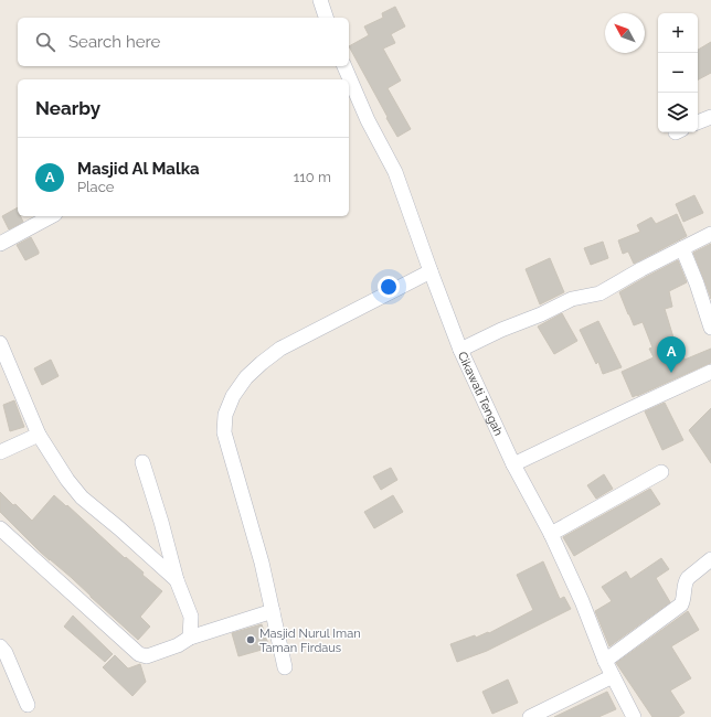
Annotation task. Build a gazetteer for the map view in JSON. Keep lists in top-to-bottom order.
{
  "streets": {
    "street": ["Cikawati Tengah"]
  },
  "places": ["Masjid Nurul Iman Taman Firdaus"],
  "north": "top left",
  "page": {
    "map_buttons": ["+", "−"],
    "search": "Search here",
    "heading": "Nearby",
    "list": [
      {
        "mark": "A",
        "name": "Masjid Al Malka",
        "note": "Place",
        "value": "110 m"
      }
    ],
    "pins": "A"
  }
}
